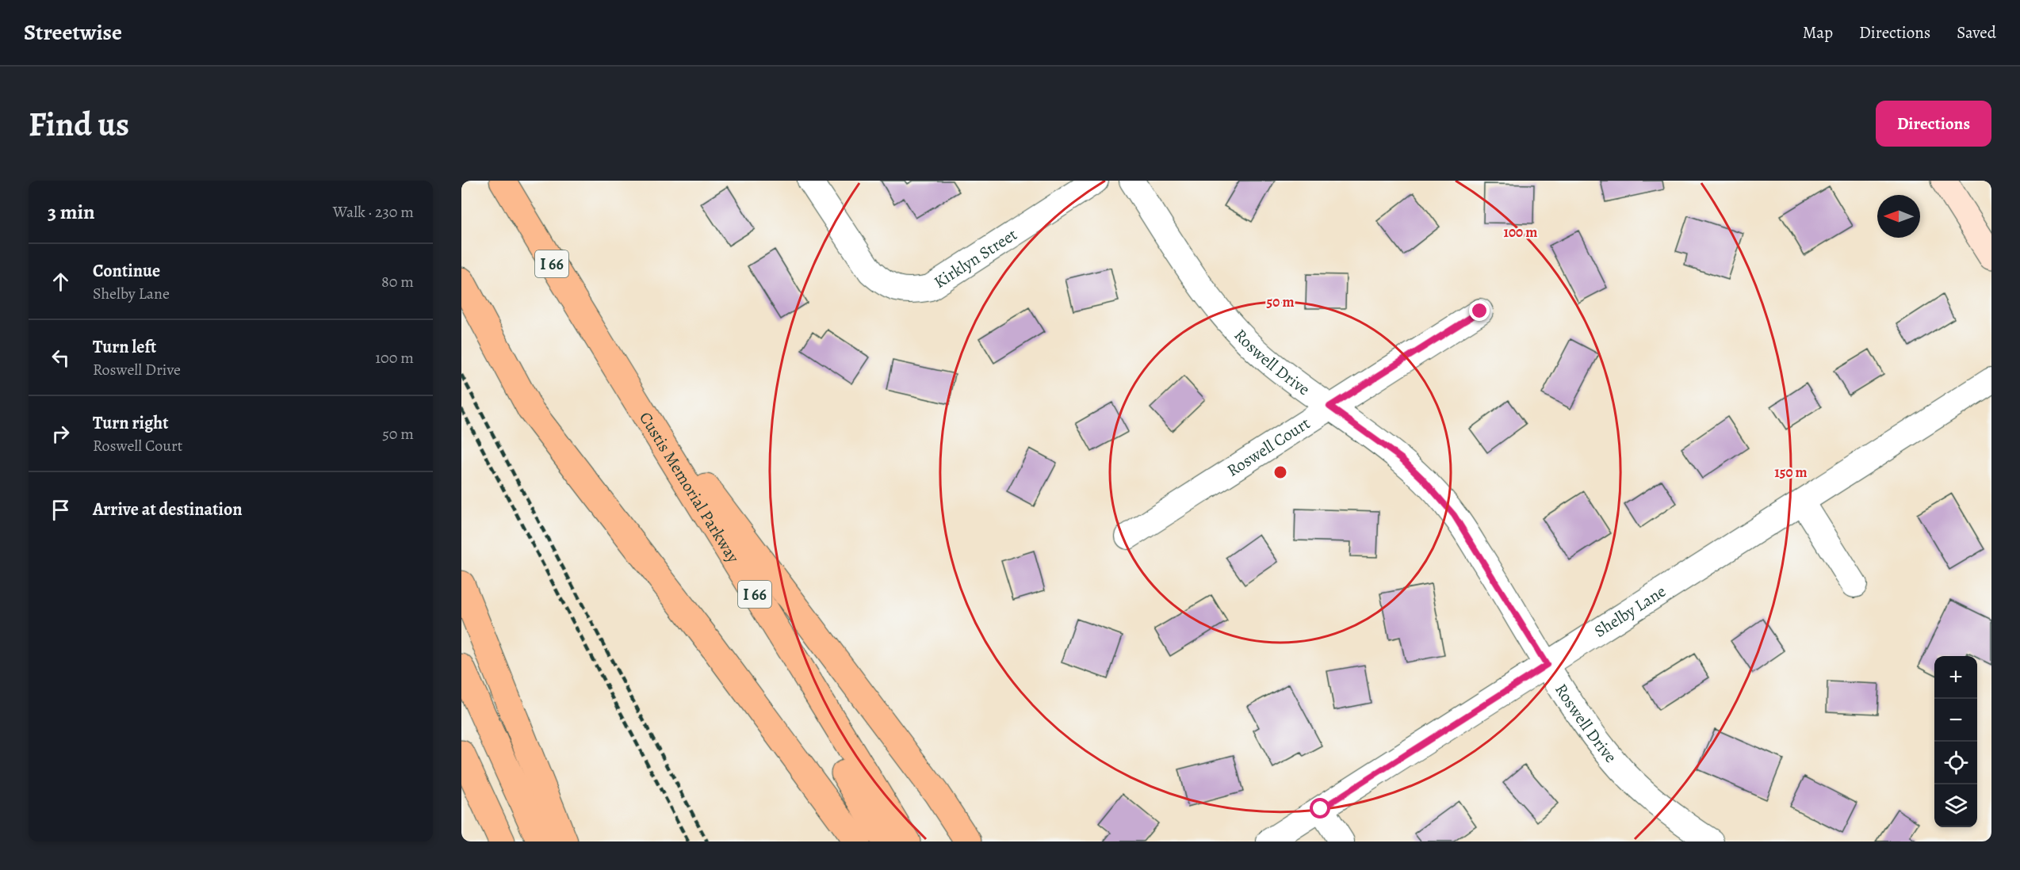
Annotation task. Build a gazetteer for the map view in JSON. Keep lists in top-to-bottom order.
{
  "streets": {
    "highway": ["I 66", "Custis Memorial Parkway"],
    "street": [
      "Kirklyn Street",
      "Roswell Drive",
      "Roswell Court",
      "Shelby Lane"
    ]
  },
  "crossings": [
    ["Roswell Drive", "Roswell Court"],
    ["Roswell Drive", "Shelby Lane"]
  ],
  "north": "left",
  "page": {
    "header": "Streetwise",
    "nav": ["Map", "Directions", "Saved"],
    "buttons": "Directions",
    "title": "Find us",
    "heading": ["3 min", "Walk · 230 m"],
    "list": [
      ["Continue", "Shelby Lane", "80 m"],
      ["Turn left", "Roswell Drive", "100 m"],
      ["Turn right", "Roswell Court", "50 m"],
      "Arrive at destination"
    ],
    "map_buttons": ["+", "−"]
  },
  "rings": ["100 m", "50 m", "150 m"]
}
